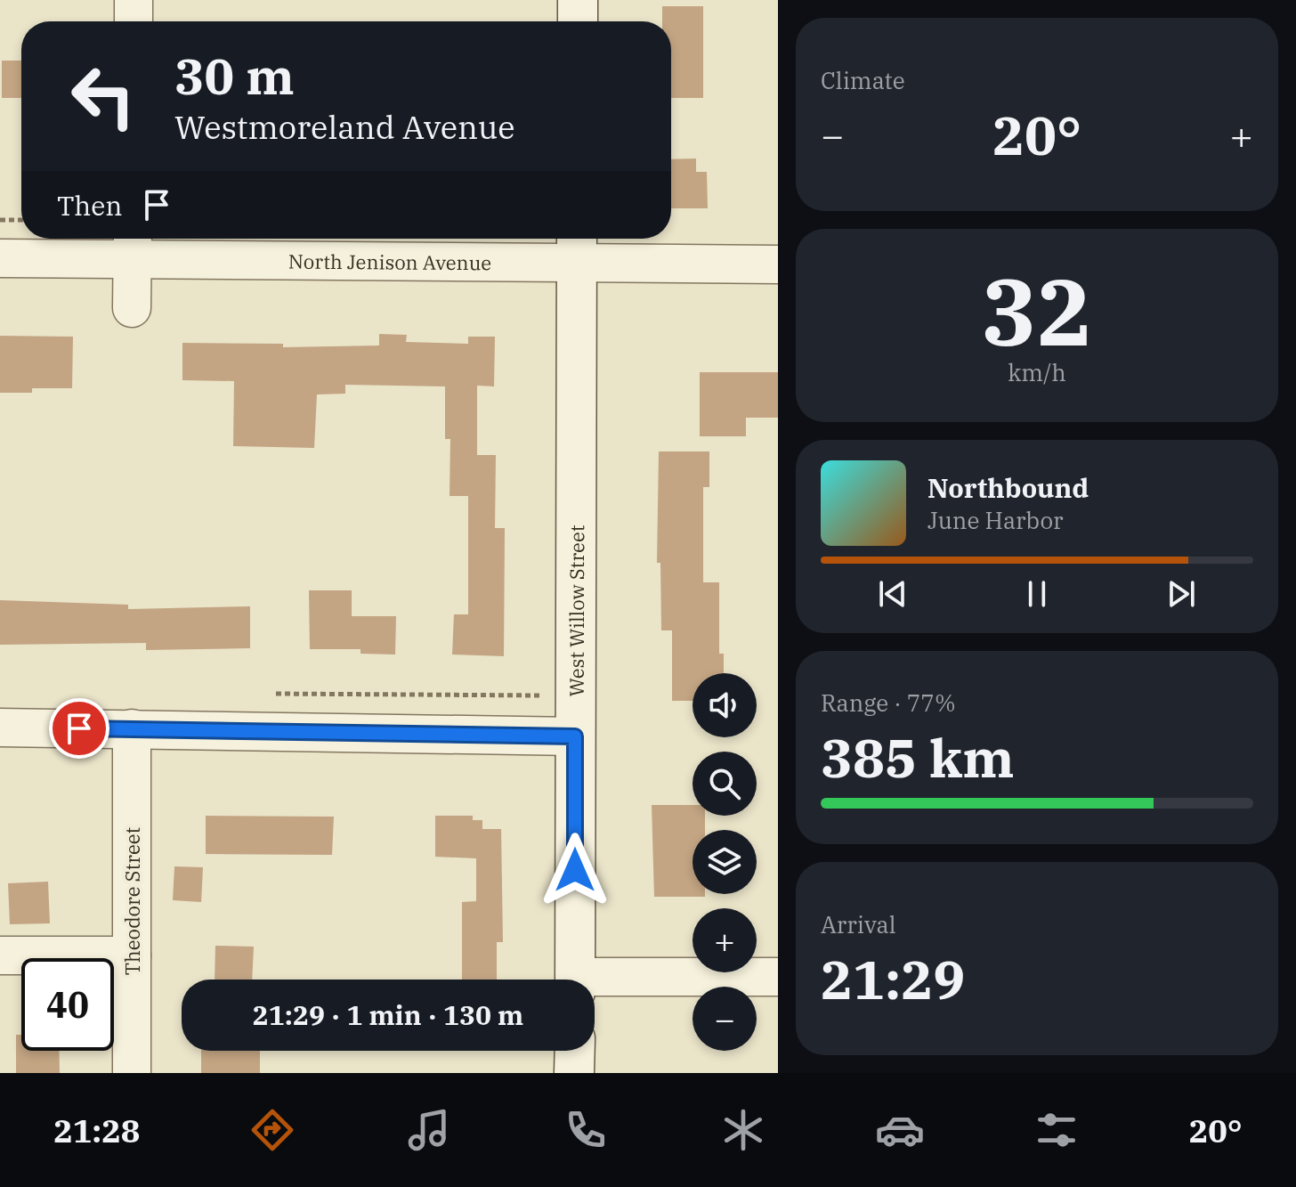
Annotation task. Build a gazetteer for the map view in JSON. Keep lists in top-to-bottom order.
{
  "streets": {
    "street": ["North Jenison Avenue", "West Willow Street", "Theodore Street"]
  },
  "crossings": [
    ["North Jenison Avenue", "West Willow Street"]
  ],
  "page": {
    "tile": [
      "Climate",
      ["32", "km/h"],
      ["Range · 77%", "385 km"],
      ["Arrival", "21:29"]
    ],
    "turn": ["30 m", "Westmoreland Avenue"],
    "heat": ["−", "20°", "+"],
    "then": "Then",
    "song": ["Northbound", "June Harbor"],
    "map_buttons": ["+", "−"],
    "limit": "40",
    "trip": "21:29 · 1 min · 130 m",
    "tabs": ["21:28", "20°"]
  }
}
